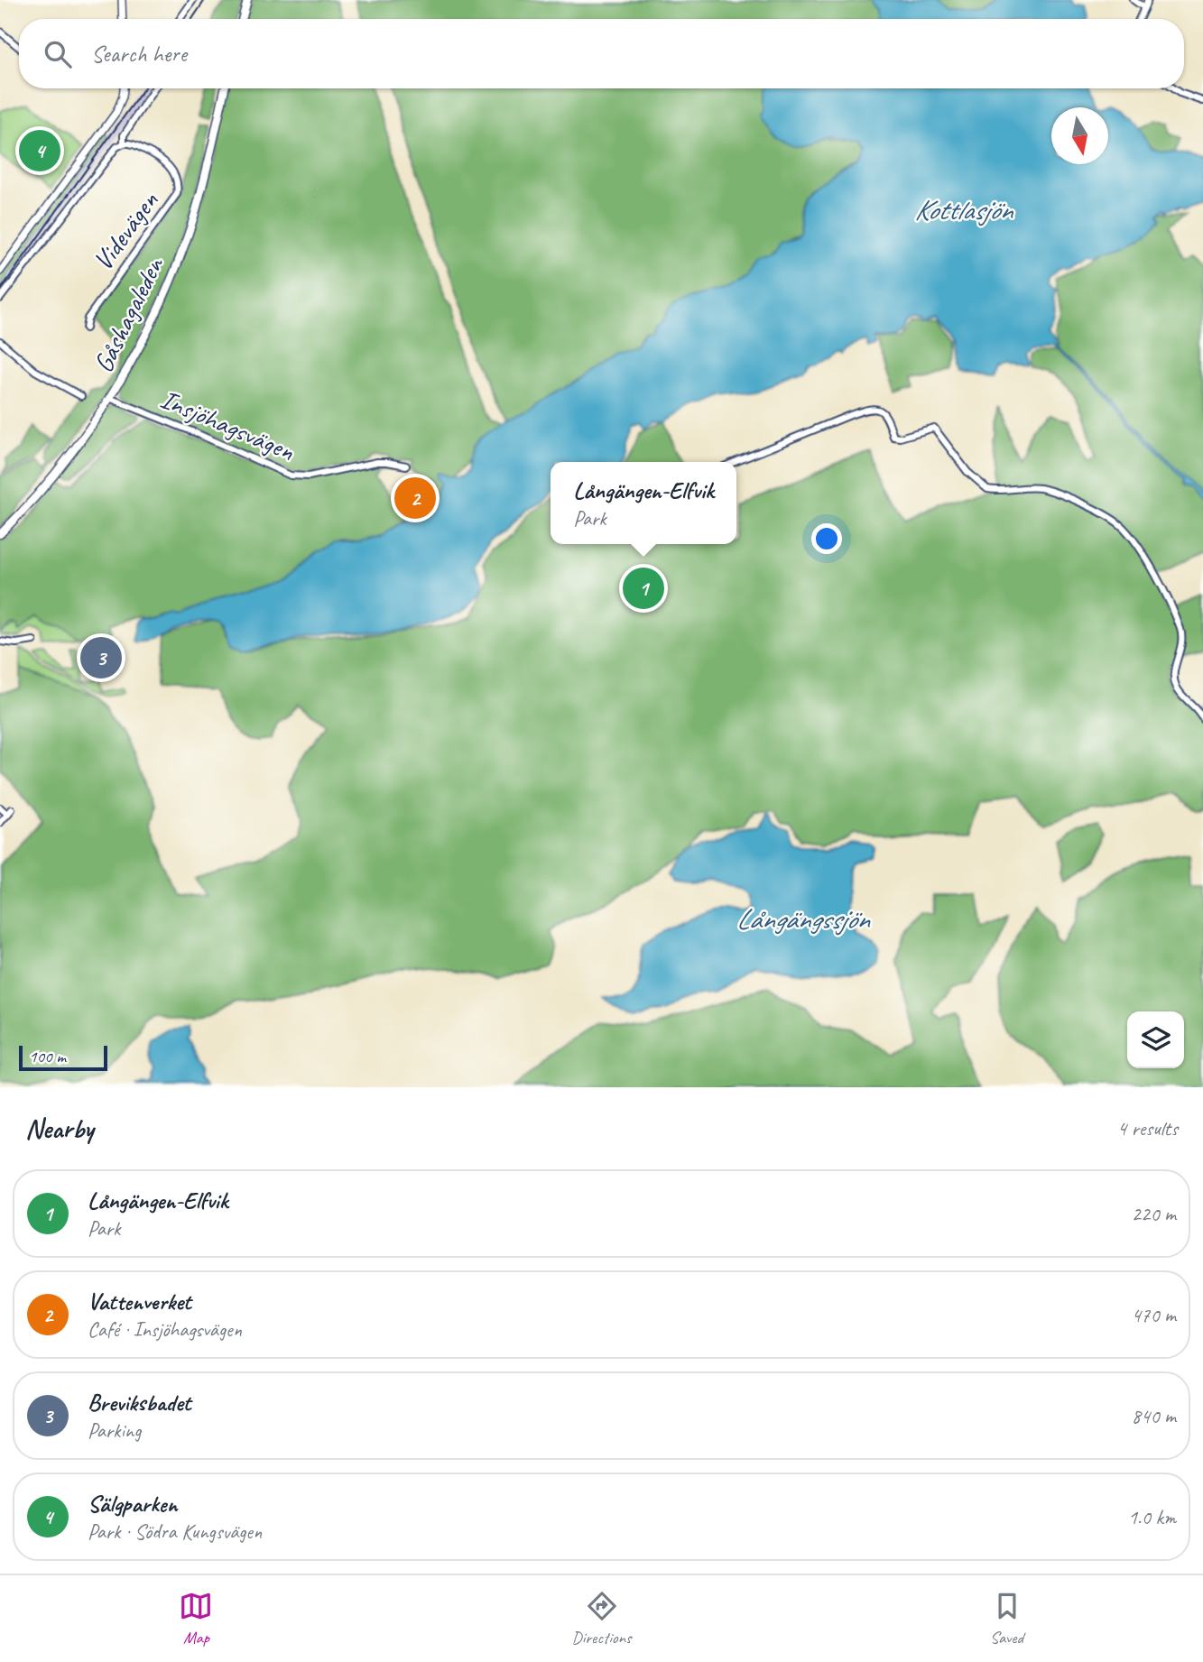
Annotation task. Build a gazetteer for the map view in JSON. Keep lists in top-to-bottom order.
{
  "streets": {
    "main road": ["Gåshagaleden"],
    "street": ["Videvägen", "Insjöhagsvägen"]
  },
  "crossings": [
    ["Gåshagaleden", "Insjöhagsvägen"]
  ],
  "water": ["Kottlasjön", "Långängssjön"],
  "scale_bar": "100 m",
  "north": "bottom",
  "page": {
    "search": "Search here",
    "pins": [
      "4",
      "2",
      "1",
      "3"
    ],
    "popup": ["Långängen-Elfvik", "Park"],
    "scale": "100 m",
    "heading": ["Nearby", "4 results"],
    "list": [
      {
        "mark": "1",
        "name": "Långängen-Elfvik",
        "note": "Park",
        "value": "220 m"
      },
      {
        "mark": "2",
        "name": "Vattenverket",
        "note": "Café · Insjöhagsvägen",
        "value": "470 m"
      },
      {
        "mark": "3",
        "name": "Breviksbadet",
        "note": "Parking",
        "value": "840 m"
      },
      {
        "mark": "4",
        "name": "Sälgparken",
        "note": "Park · Södra Kungsvägen",
        "value": "1.0 km"
      }
    ],
    "nav": ["Map", "Directions", "Saved"]
  }
}
